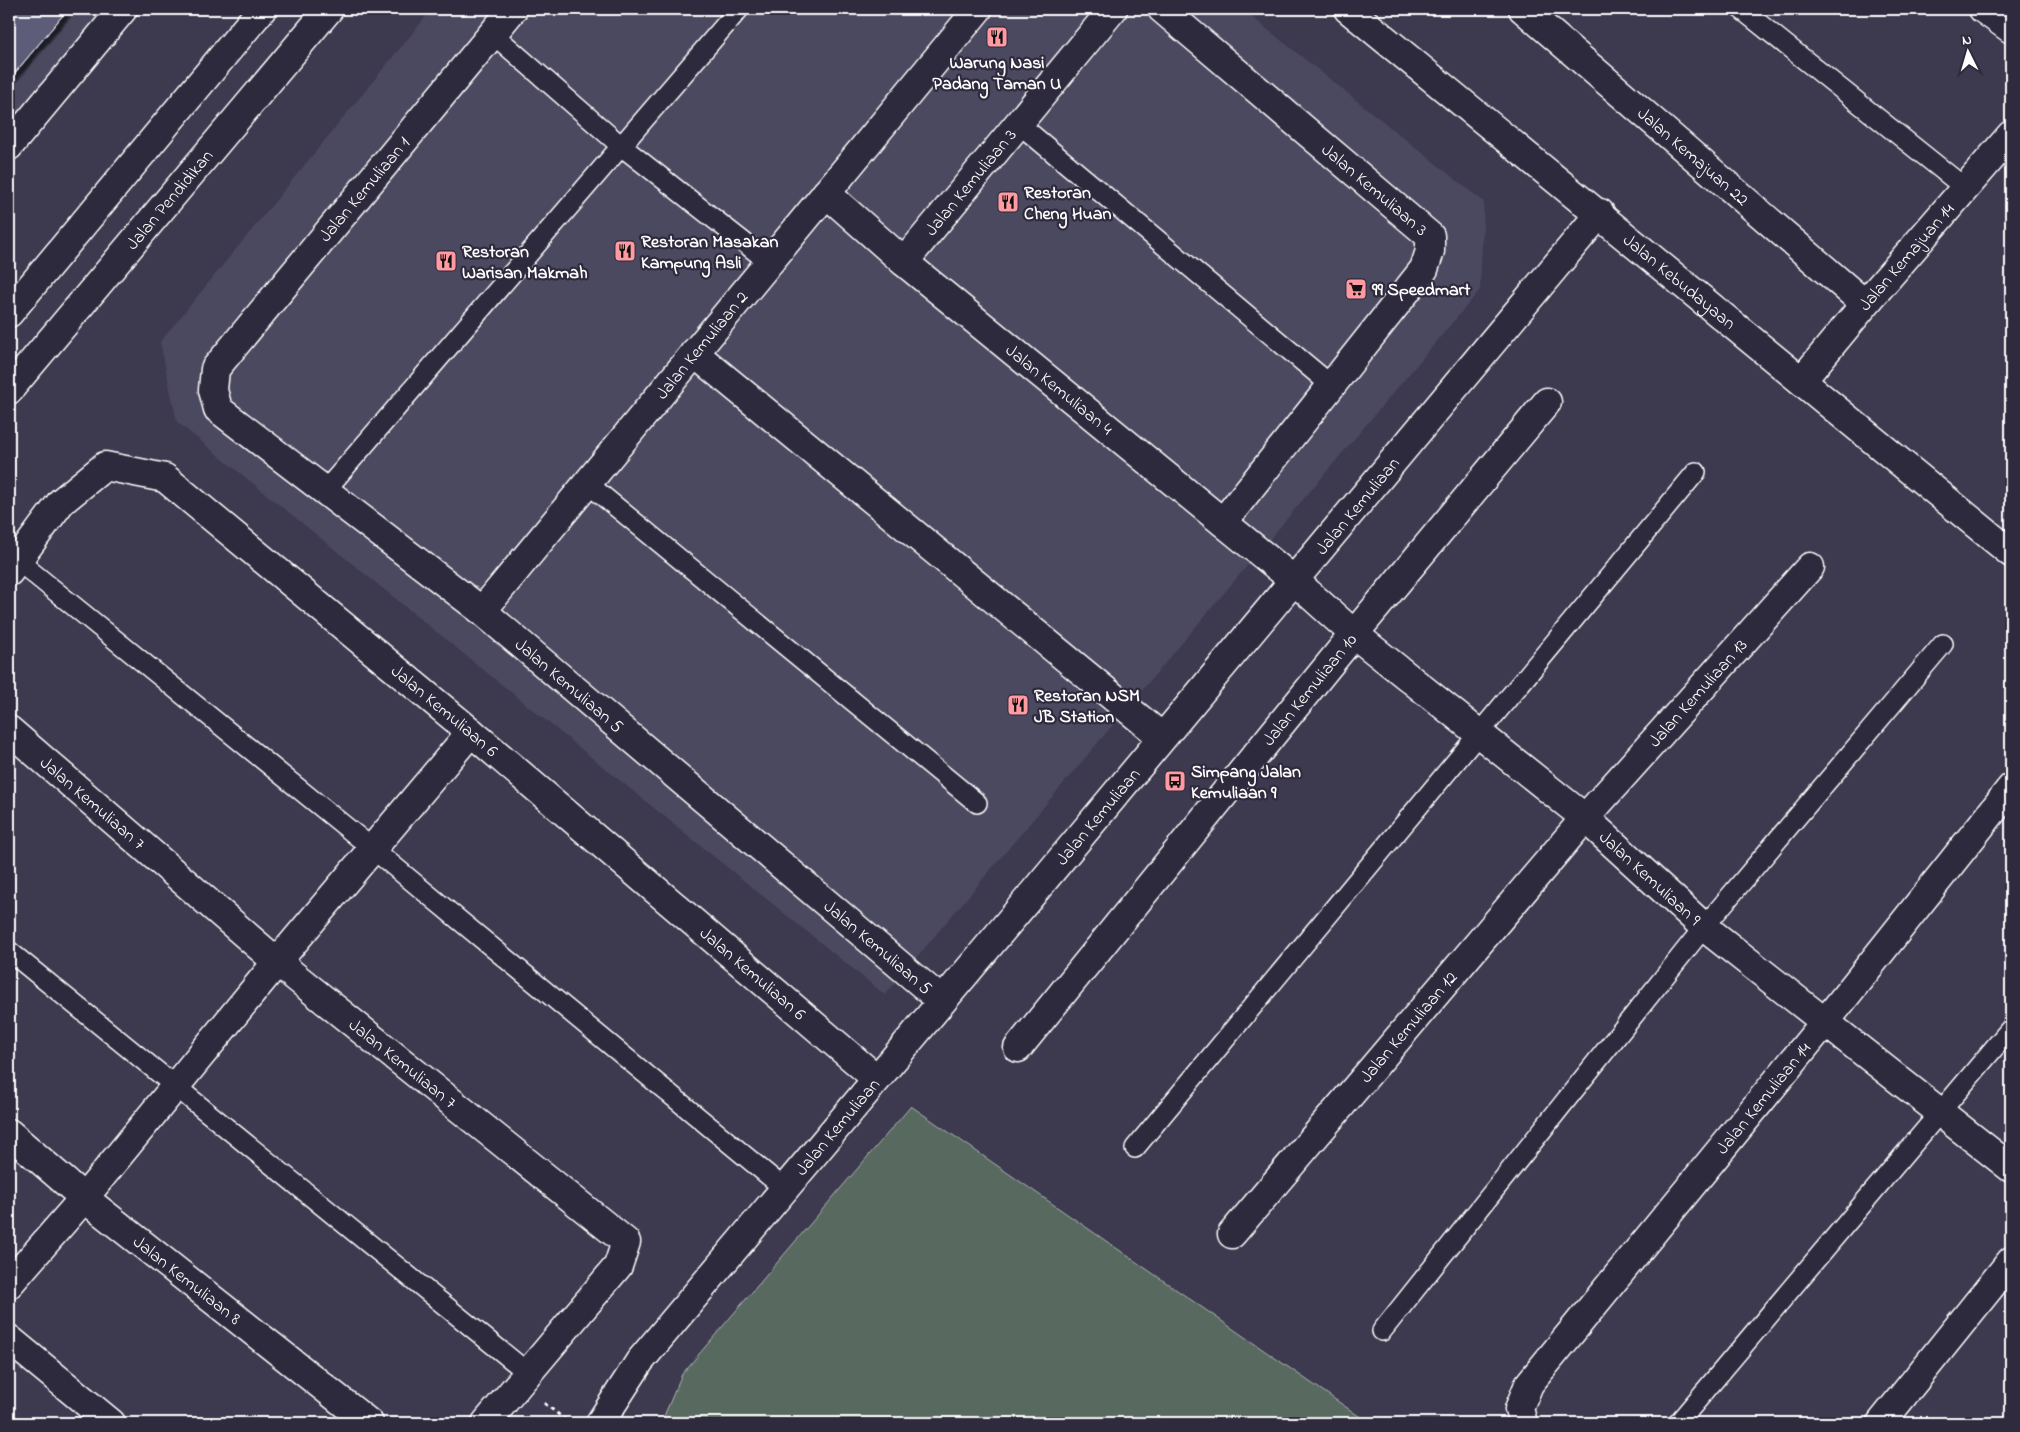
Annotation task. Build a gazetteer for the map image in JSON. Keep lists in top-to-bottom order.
{
  "streets": {
    "street": [
      "Jalan Kemajuan 22",
      "Jalan Kemuliaan 3",
      "Jalan Kemuliaan 1",
      "Jalan Pendidikan",
      "Jalan Kemajuan 14",
      "Jalan Kebudayaan",
      "Jalan Kemuliaan 2",
      "Jalan Kemuliaan 4",
      "Jalan Kemuliaan",
      "Jalan Kemuliaan 5",
      "Jalan Kemuliaan 10",
      "Jalan Kemuliaan 13",
      "Jalan Kemuliaan 6",
      "Jalan Kemuliaan 7",
      "Jalan Kemuliaan 9",
      "Jalan Kemuliaan 12",
      "Jalan Kemuliaan 14",
      "Jalan Kemuliaan 8"
    ]
  },
  "crossings": [
    ["Jalan Kemajuan 22", "Jalan Kemajuan 14"],
    ["Jalan Kemuliaan 3", "Jalan Kemuliaan 4"],
    ["Jalan Kemuliaan 1", "Jalan Kemuliaan 5"],
    ["Jalan Kemajuan 14", "Jalan Kebudayaan"],
    ["Jalan Kebudayaan", "Jalan Kemuliaan"],
    ["Jalan Kemuliaan 2", "Jalan Kemuliaan 4"],
    ["Jalan Kemuliaan 2", "Jalan Kemuliaan 5"],
    ["Jalan Kemuliaan 4", "Jalan Kemuliaan"],
    ["Jalan Kemuliaan 4", "Jalan Kemuliaan 9"],
    ["Jalan Kemuliaan", "Jalan Kemuliaan 5"],
    ["Jalan Kemuliaan", "Jalan Kemuliaan 6"],
    ["Jalan Kemuliaan", "Jalan Kemuliaan 9"],
    ["Jalan Kemuliaan 10", "Jalan Kemuliaan 9"],
    ["Jalan Kemuliaan 13", "Jalan Kemuliaan 9"],
    ["Jalan Kemuliaan 13", "Jalan Kemuliaan 12"],
    ["Jalan Kemuliaan 9", "Jalan Kemuliaan 12"],
    ["Jalan Kemuliaan 9", "Jalan Kemuliaan 14"]
  ],
  "places": {
    "restaurant": [
      "Warung Nasi Padang Taman U",
      "Restoran Cheng Huan",
      "Restoran Masakan Kampung Asli",
      "Restoran Warisan Makmah",
      "Restoran NSM JB Station"
    ],
    "supermarket": ["99 Speedmart"],
    "bus stop": ["Simpang Jalan Kemuliaan 9"]
  },
  "north": "top"
}
